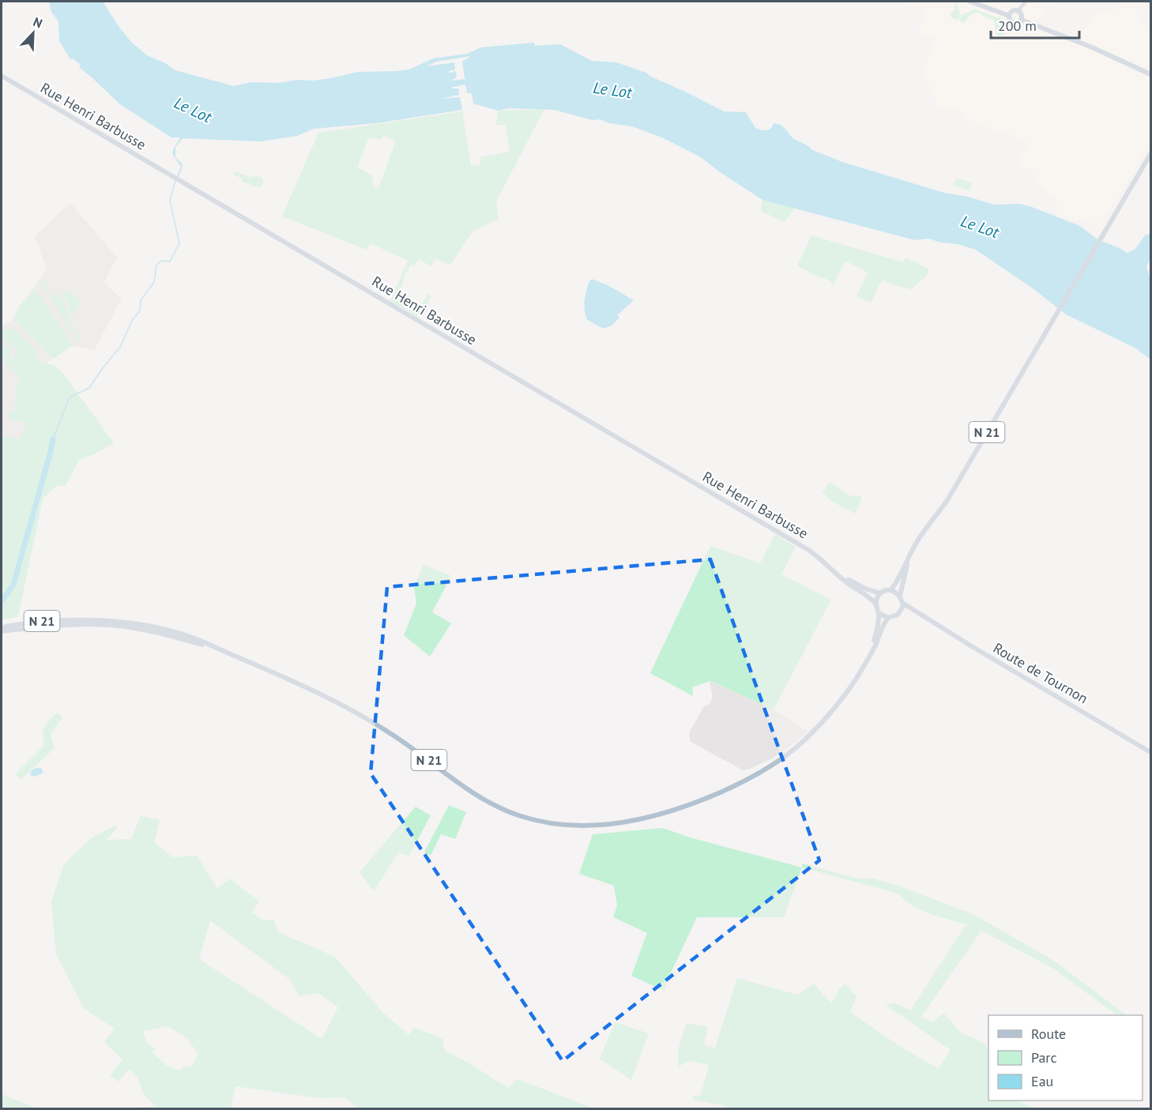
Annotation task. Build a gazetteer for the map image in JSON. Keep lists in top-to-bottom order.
{
  "streets": {
    "main road": ["Rue Henri Barbusse", "N 21", "Route de Tournon"]
  },
  "crossings": [
    ["Rue Henri Barbusse", "N 21"],
    ["Rue Henri Barbusse", "Route de Tournon"],
    ["N 21", "Route de Tournon"]
  ],
  "water": ["Le Lot"],
  "legend": ["Route", "Parc", "Eau"],
  "scale_bar": "200 m",
  "north": "top right"
}
